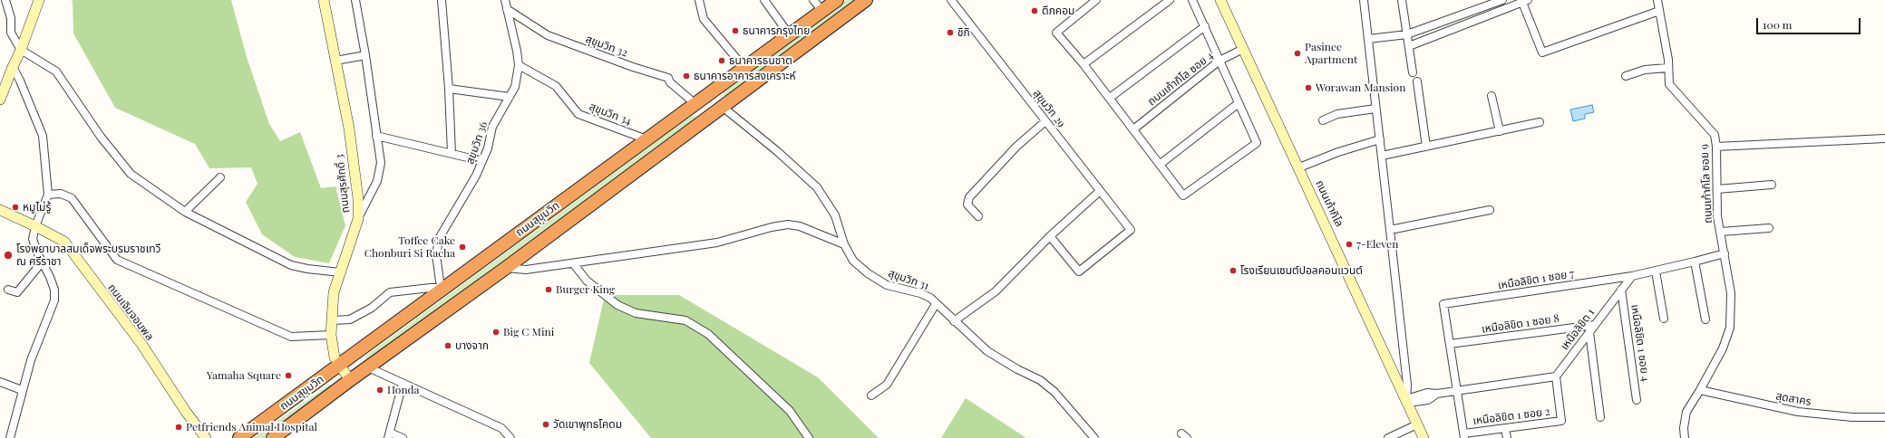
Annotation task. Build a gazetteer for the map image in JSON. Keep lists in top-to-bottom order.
{
  "streets": {
    "highway": ["ถนนสุขุมวิท"],
    "main road": ["ถนนสุรศักดิ์ 3", "ถนนเก้ากิโล", "ถนนเจิมจอมพล"],
    "street": [
      "สุขุมวิท 32",
      "ถนนเก้ากิโล ซอย 4",
      "สุขุมวิท 29",
      "สุขุมวิท 34",
      "สุขุมวิท 36",
      "ถนนเก้ากิโล ซอย 9",
      "สุขุมวิท 31",
      "เหนือลิขิต 1 ซอย 7",
      "เหนือลิขิต 1 ซอย 8",
      "เหนือลิขิต 1",
      "เหนือลิขิต 1 ซอย 4",
      "สุดสาคร",
      "เหนือลิขิต 1 ซอย 2"
    ]
  },
  "crossings": [
    ["สุขุมวิท 32", "สุขุมวิท 36"],
    ["สุขุมวิท 32", "ถนนสุขุมวิท"],
    ["ถนนเก้ากิโล ซอย 4", "ถนนเก้ากิโล"],
    ["สุขุมวิท 34", "สุขุมวิท 36"],
    ["สุขุมวิท 34", "ถนนสุขุมวิท"],
    ["สุขุมวิท 36", "ถนนสุขุมวิท"],
    ["ถนนสุรศักดิ์ 3", "ถนนสุขุมวิท"],
    ["ถนนเก้ากิโล ซอย 9", "สุดสาคร"],
    ["ถนนสุขุมวิท", "สุขุมวิท 31"],
    ["เหนือลิขิต 1 ซอย 7", "เหนือลิขิต 1 ซอย 8"],
    ["เหนือลิขิต 1 ซอย 7", "เหนือลิขิต 1"],
    ["เหนือลิขิต 1 ซอย 8", "เหนือลิขิต 1"],
    ["เหนือลิขิต 1", "เหนือลิขิต 1 ซอย 4"],
    ["เหนือลิขิต 1", "เหนือลิขิต 1 ซอย 2"]
  ],
  "places": [
    "ตึกคอม",
    "ธนาคารกรุงไทย",
    "ชิกิ",
    "Pasinee Apartment",
    "ธนาคารธนชาต",
    "ธนาคารอาคารสงเคราะห์",
    "Worawan Mansion",
    "หมูไม่รู้",
    "7-Eleven",
    "Toffee Cake Chonburi Si Racha",
    "โรงพยาบาลสมเด็จพระบรมราชเทวี ณ ศรีราชา",
    "โรงเรียนเซนต์ปอลคอนแวนต์",
    "Burger King",
    "Big C Mini",
    "บางจาก",
    "Yamaha Square",
    "Honda",
    "วัดเขาพุทธโคดม",
    "Petfriends Animal Hospital"
  ],
  "scale_bar": "100 m"
}
